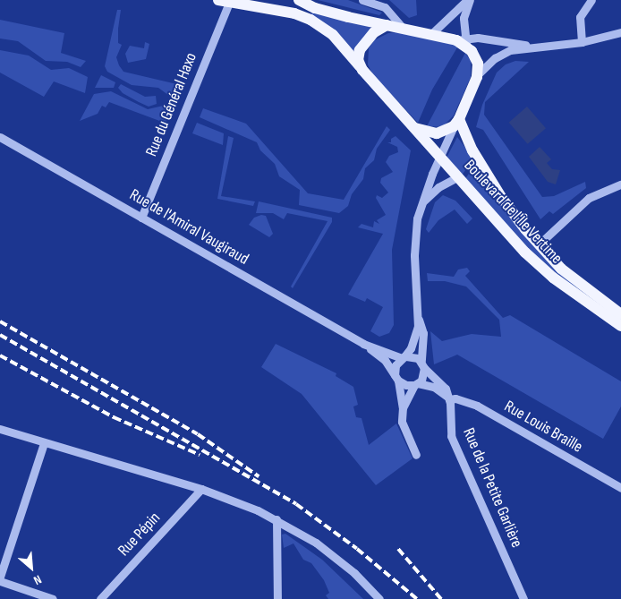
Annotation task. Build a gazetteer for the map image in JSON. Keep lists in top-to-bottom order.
{
  "streets": {
    "main road": ["Boulevard de l'Île Vertime"],
    "street": [
      "Rue du Général Haxo",
      "Rue de l'Amiral Vaugiraud",
      "Rue Louis Braille",
      "Rue de la Petite Garlière",
      "Rue Pépin"
    ]
  },
  "crossings": [
    ["Rue du Général Haxo", "Rue de l'Amiral Vaugiraud"],
    ["Rue de l'Amiral Vaugiraud", "Rue Louis Braille"],
    ["Rue Louis Braille", "Rue de la Petite Garlière"]
  ],
  "north": "bottom right"
}
